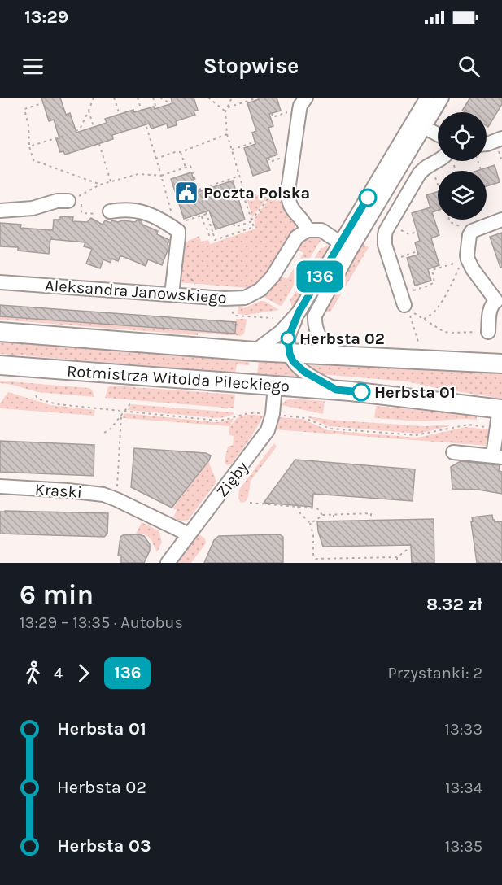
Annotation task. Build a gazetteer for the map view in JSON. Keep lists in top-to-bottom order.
{
  "streets": {
    "main road": ["Rotmistrza Witolda Pileckiego"],
    "street": ["Aleksandra Janowskiego", "Zięby", "Kraski"]
  },
  "crossings": [
    ["Rotmistrza Witolda Pileckiego", "Zięby"],
    ["Zięby", "Kraski"]
  ],
  "places": {
    "public building": ["Poczta Polska"],
    "other": ["Herbsta 02", "Herbsta 01"]
  },
  "lines": ["bus line 136"],
  "page": {
    "status": "13:29",
    "header": "Stopwise",
    "on_map": "136",
    "heading": ["6 min", "13:29 – 13:35 · Autobus", "8.32 zł"],
    "legs": ["4", "136", "Przystanki: 2"],
    "list": [
      {
        "name": "Herbsta 01",
        "value": "13:33"
      },
      {
        "name": "Herbsta 02",
        "value": "13:34"
      },
      {
        "name": "Herbsta 03",
        "value": "13:35"
      }
    ]
  }
}
